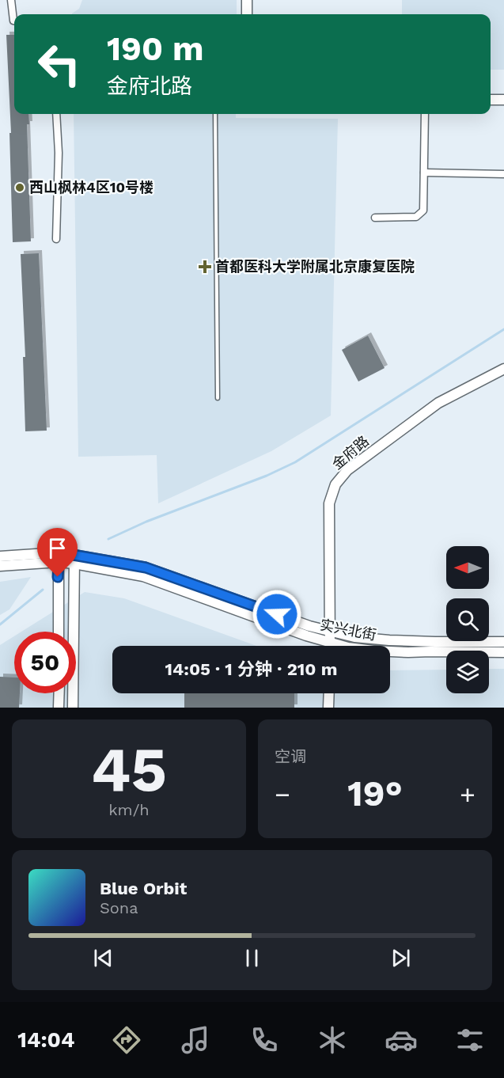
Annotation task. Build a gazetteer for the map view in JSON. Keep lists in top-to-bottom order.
{
  "streets": {
    "main road": ["金府路", "实兴北街"]
  },
  "crossings": [
    ["金府路", "实兴北街"]
  ],
  "places": {
    "other": ["西山枫林4区10号楼"],
    "health": ["首都医科大学附属北京康复医院"]
  },
  "north": "left",
  "page": {
    "turn": ["190 m", "金府北路"],
    "limit": "50",
    "trip": "14:05 · 1 分钟 · 210 m",
    "tile": [
      ["45", "km/h"],
      "空调"
    ],
    "heat": ["−", "19°", "+"],
    "song": ["Blue Orbit", "Sona"],
    "tabs": "14:04"
  }
}
